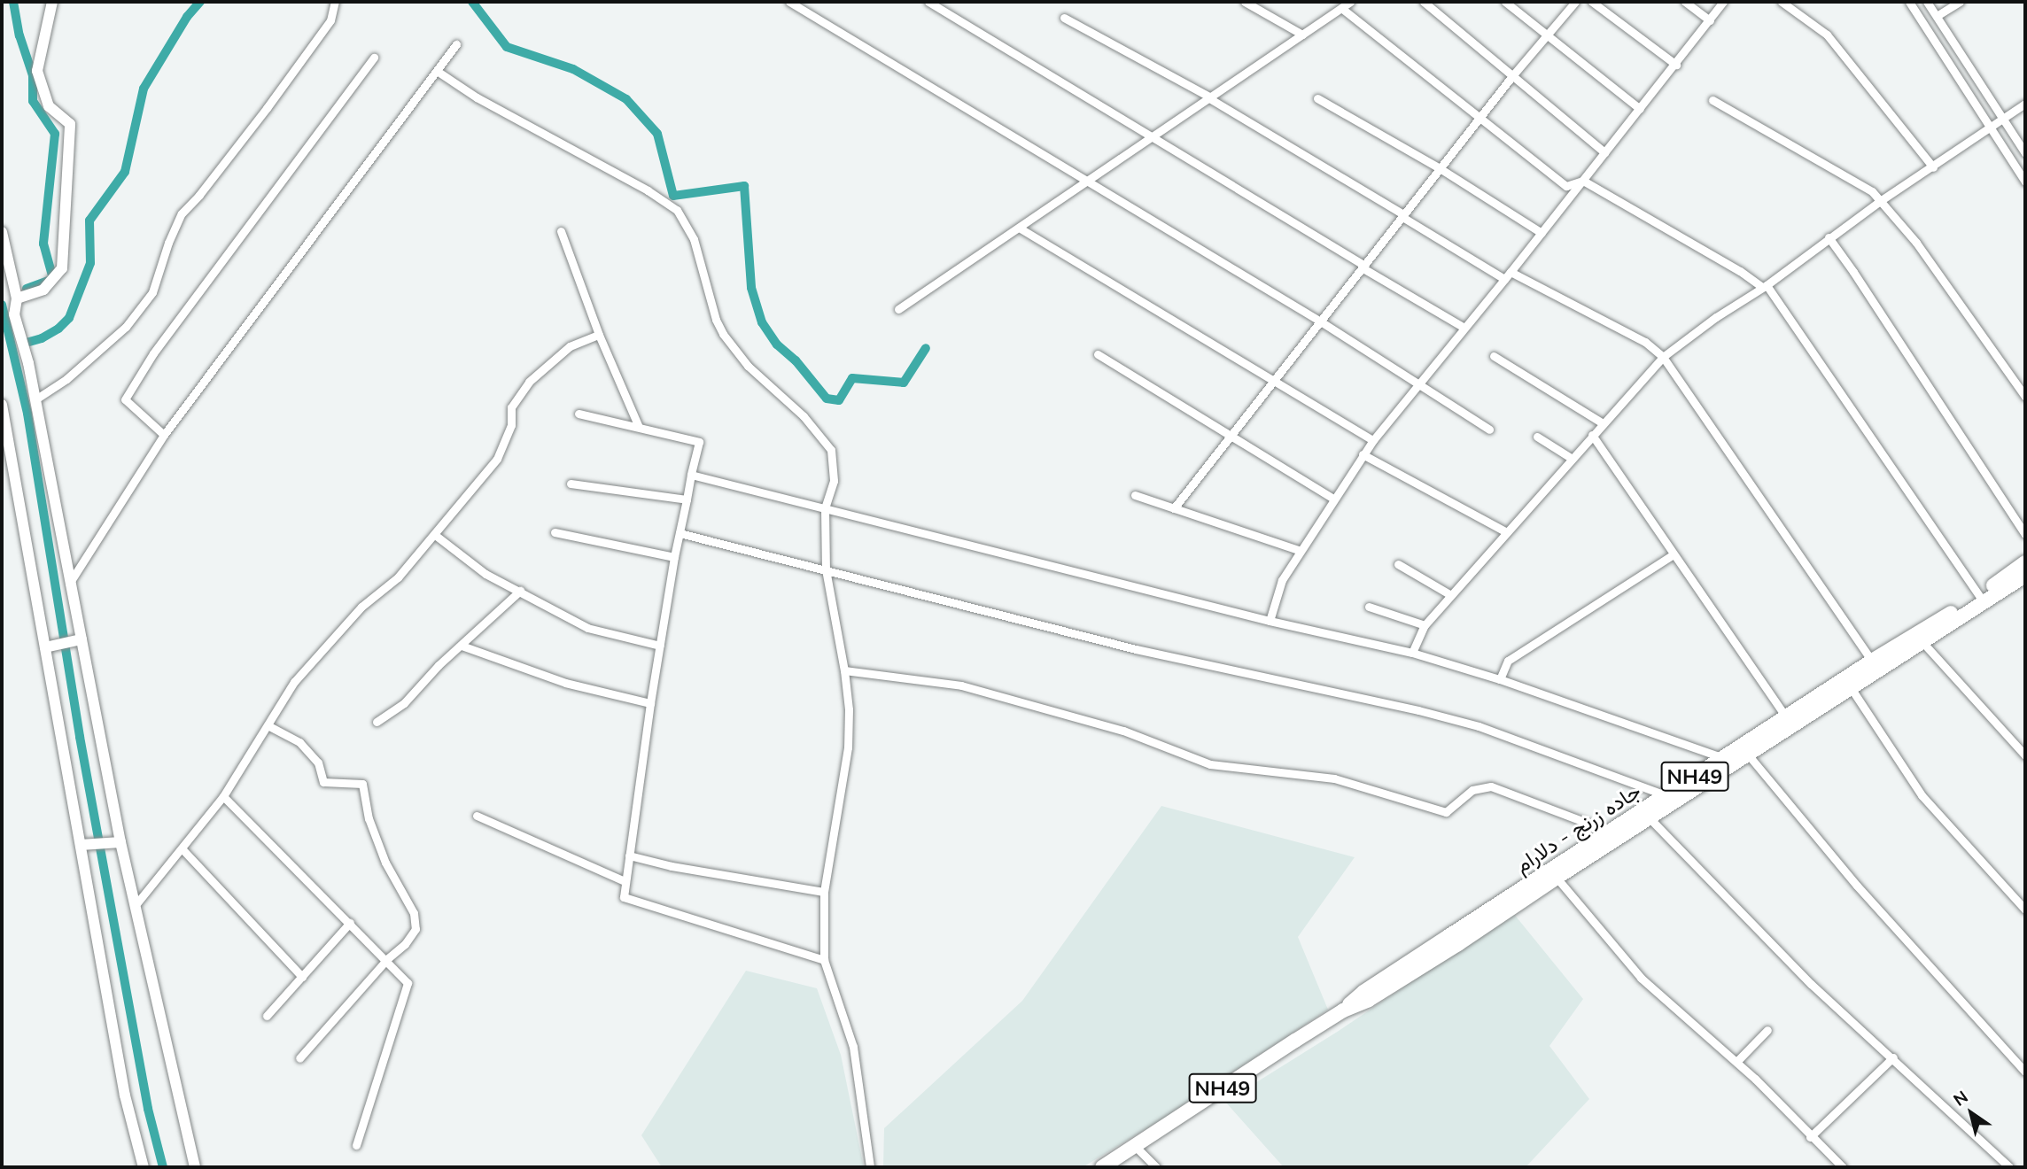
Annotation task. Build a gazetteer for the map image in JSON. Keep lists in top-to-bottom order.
{
  "streets": {
    "highway": ["NH49", "جاده زرنج - دلارام"]
  },
  "north": "top left"
}
